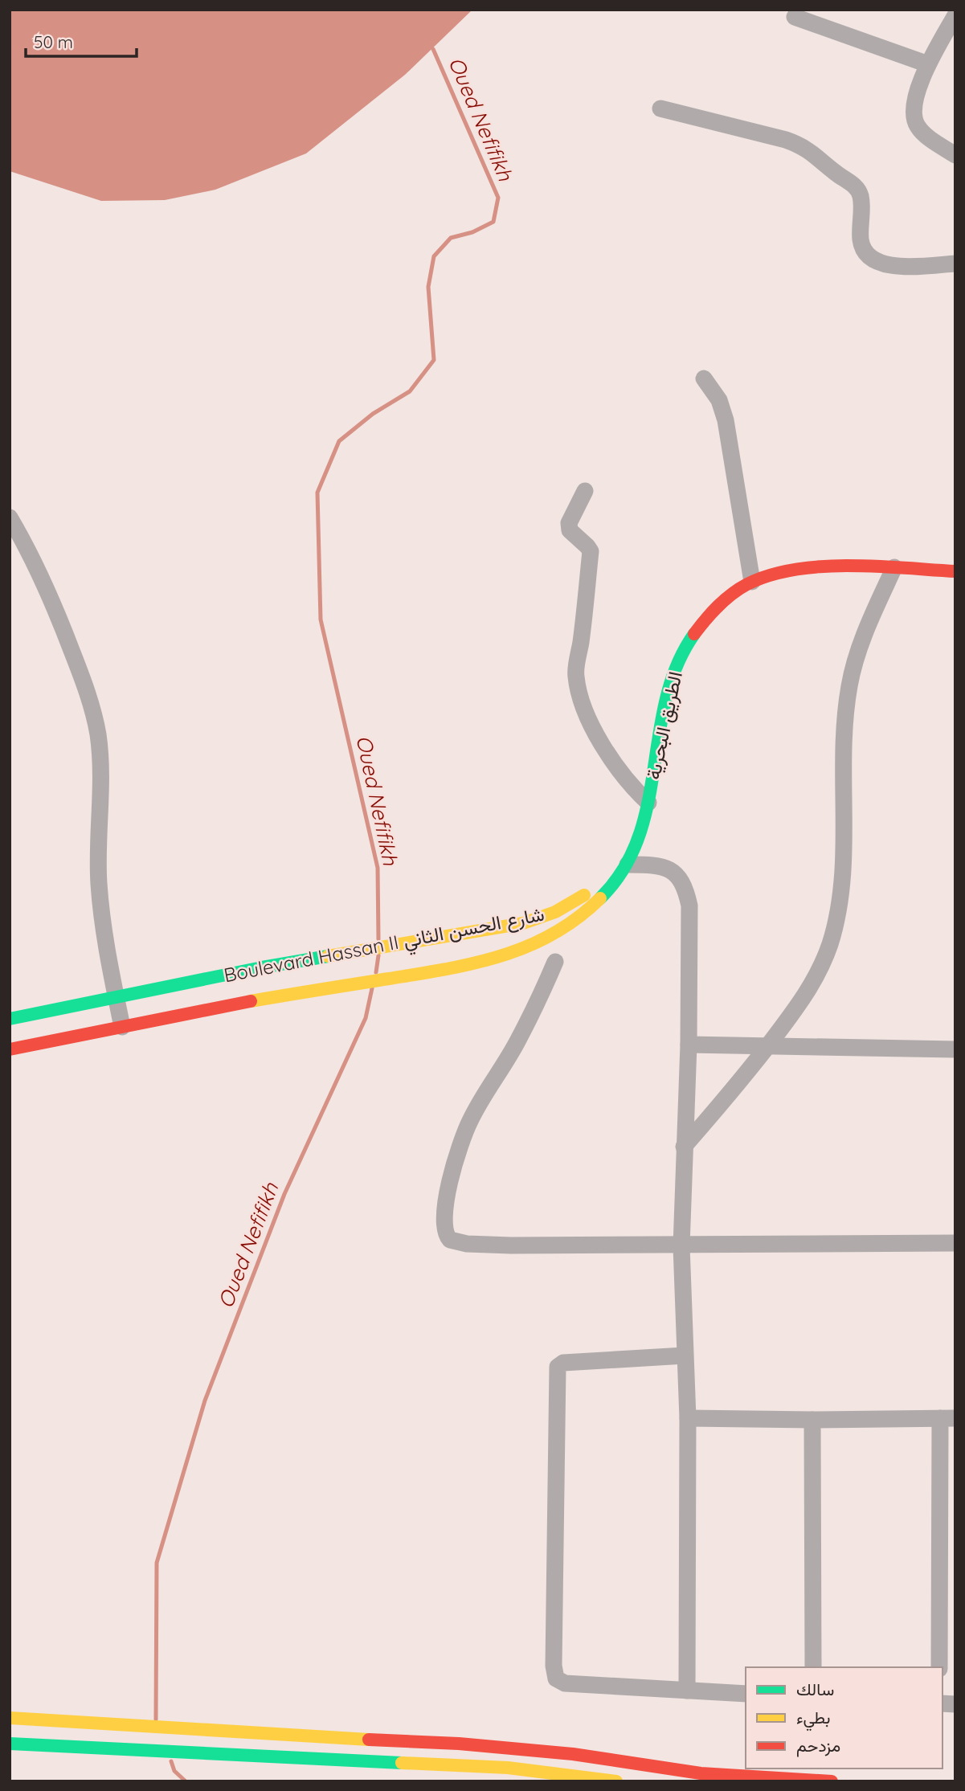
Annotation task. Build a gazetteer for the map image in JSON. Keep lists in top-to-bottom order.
{
  "streets": {
    "main road": ["الطريق البحرية", "Boulevard Hassan II شارع الحسن الثاني"]
  },
  "crossings": [
    ["الطريق البحرية", "Boulevard Hassan II شارع الحسن الثاني"]
  ],
  "water": ["Oued Nefifikh"],
  "legend": ["سالك", "بطيء", "مزدحم"],
  "scale_bar": "50 m"
}
